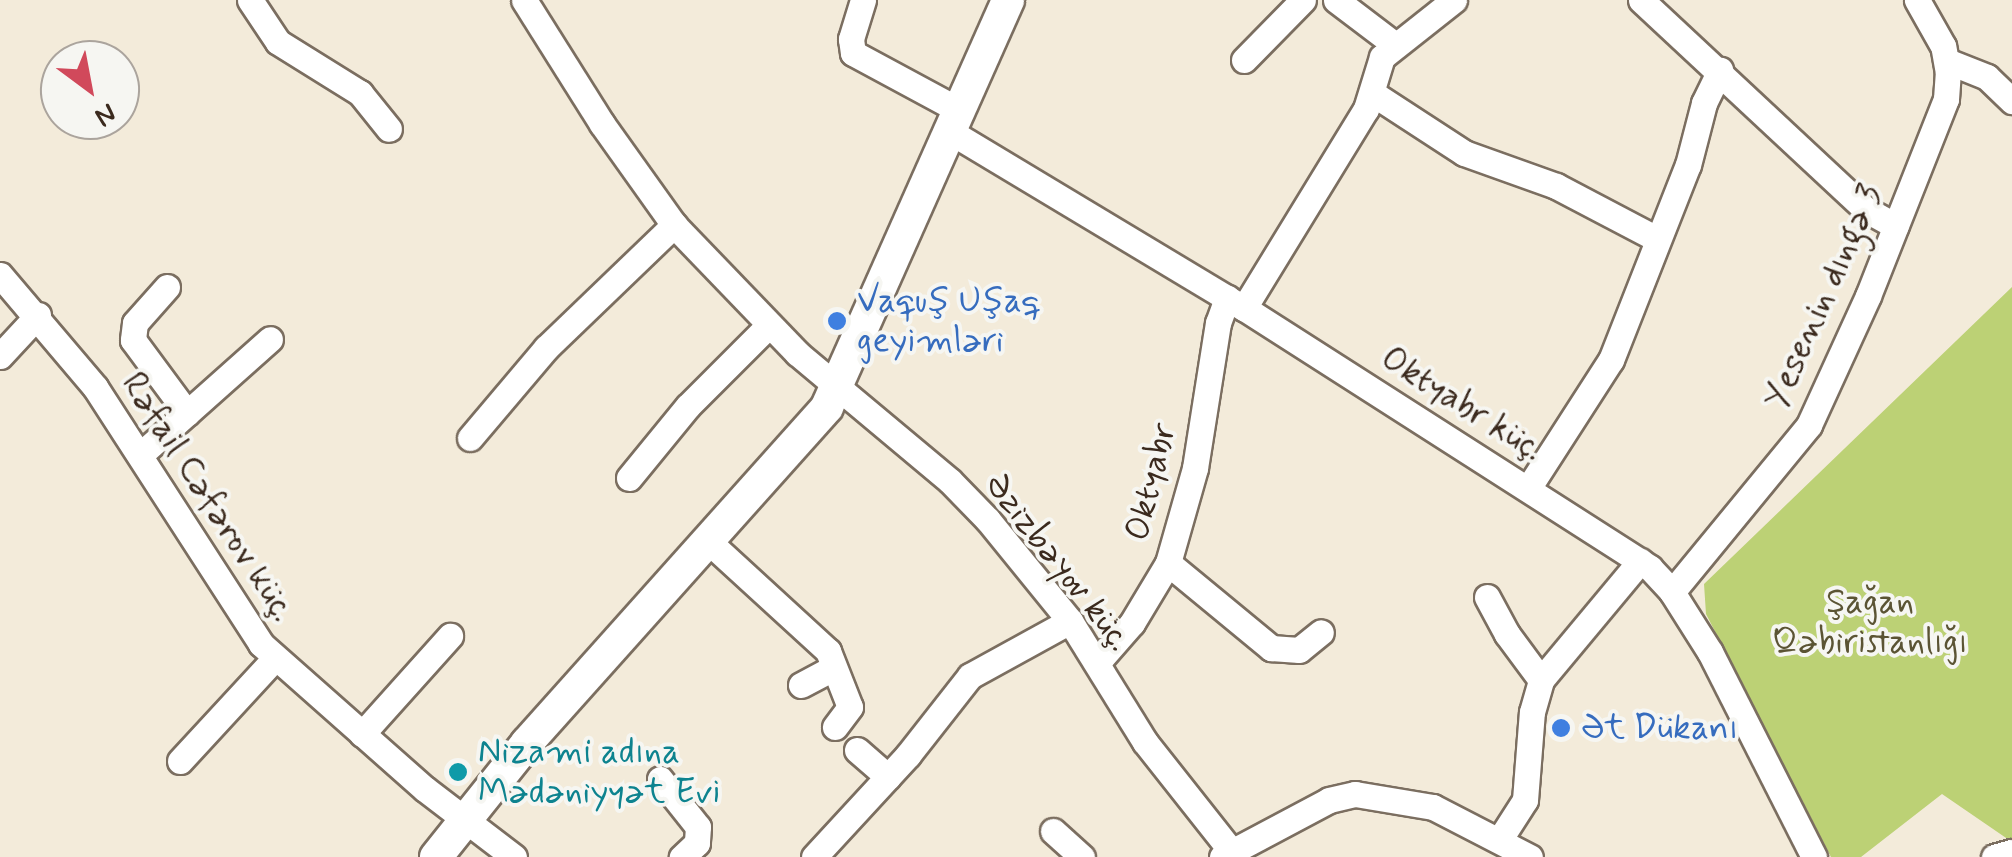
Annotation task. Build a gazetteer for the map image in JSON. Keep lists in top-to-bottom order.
{
  "streets": {
    "street": [
      "Yesenin dıngə 3",
      "Oktyabr küç.",
      "Oktyabr",
      "Rəfail Cəfərov küç.",
      "Əzizbəyov küç."
    ]
  },
  "crossings": [
    ["Yesenin dıngə 3", "Oktyabr küç."],
    ["Oktyabr küç.", "Oktyabr"],
    ["Oktyabr", "Əzizbəyov küç."]
  ],
  "parks": ["Şağan Qəbiristanlığı"],
  "places": ["Vaquş Uşaq geyimləri", "Ət Dükanı", "Nizami adına Mədəniyyət Evi"],
  "north": "bottom right"
}
